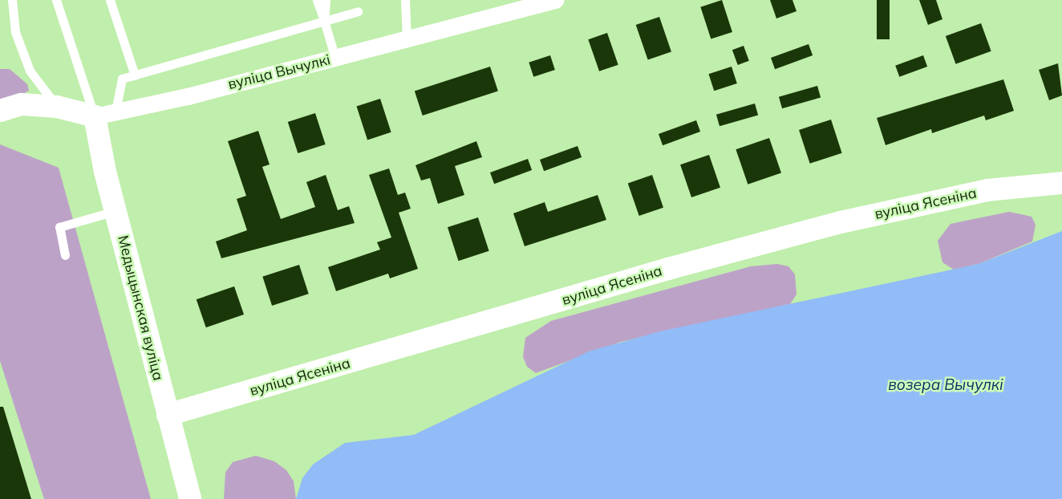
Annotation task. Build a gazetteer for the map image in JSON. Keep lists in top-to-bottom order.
{
  "streets": {
    "street": ["вуліца Вычулкі", "вуліца Ясеніна", "Медыцынская вуліца"]
  },
  "crossings": [
    ["вуліца Вычулкі", "Медыцынская вуліца"],
    ["вуліца Ясеніна", "Медыцынская вуліца"]
  ],
  "water": ["возера Вычулкі"]
}
